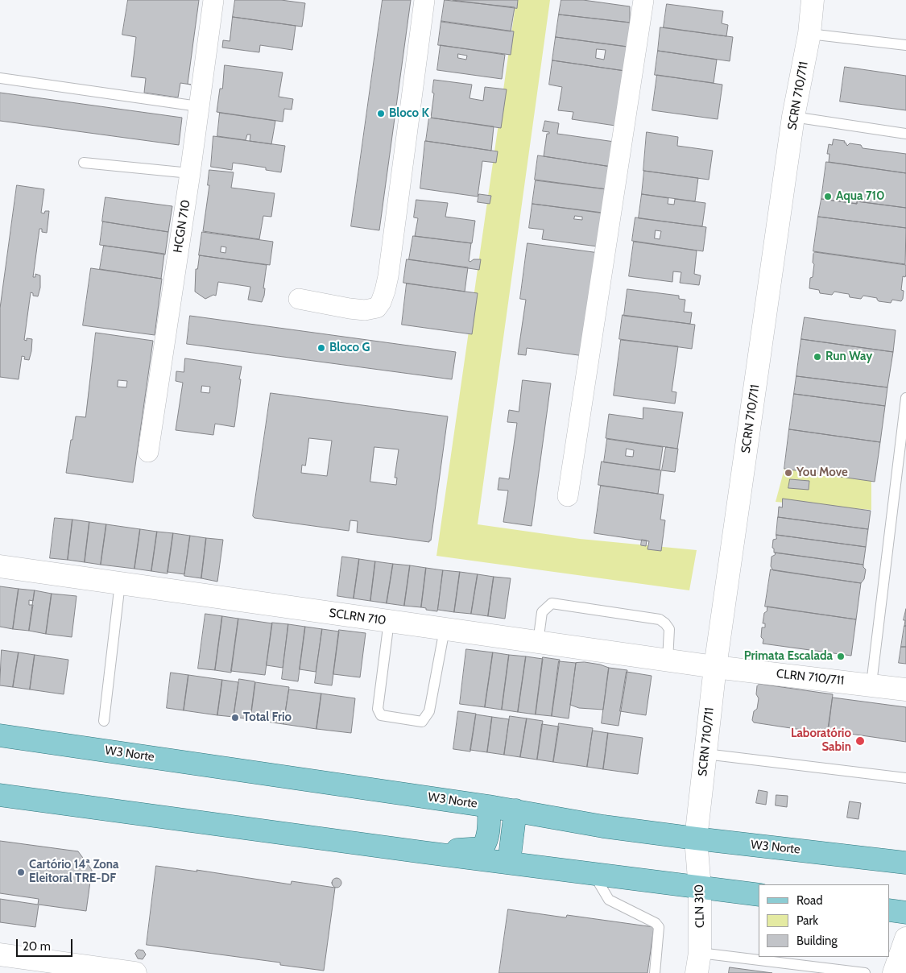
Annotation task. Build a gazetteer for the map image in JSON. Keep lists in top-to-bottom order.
{
  "streets": {
    "main road": ["W3 Norte"],
    "street": [
      "SCRN 710/711",
      "HCGN 710",
      "SCLRN 710",
      "CLRN 710/711",
      "CLN 310"
    ]
  },
  "crossings": [
    ["SCRN 710/711", "SCLRN 710"],
    ["SCRN 710/711", "CLRN 710/711"],
    ["SCRN 710/711", "W3 Norte"],
    ["SCRN 710/711", "CLN 310"],
    ["SCLRN 710", "CLRN 710/711"],
    ["W3 Norte", "CLN 310"]
  ],
  "places": [
    "Bloco K",
    "Aqua 710",
    "Bloco G",
    "Run Way",
    "You Move",
    "Primata Escalada",
    "Total Frio",
    "Laboratório Sabin",
    "Cartório 14ª Zona Eleitoral TRE-DF"
  ],
  "legend": ["Road", "Park", "Building"],
  "scale_bar": "20 m"
}
